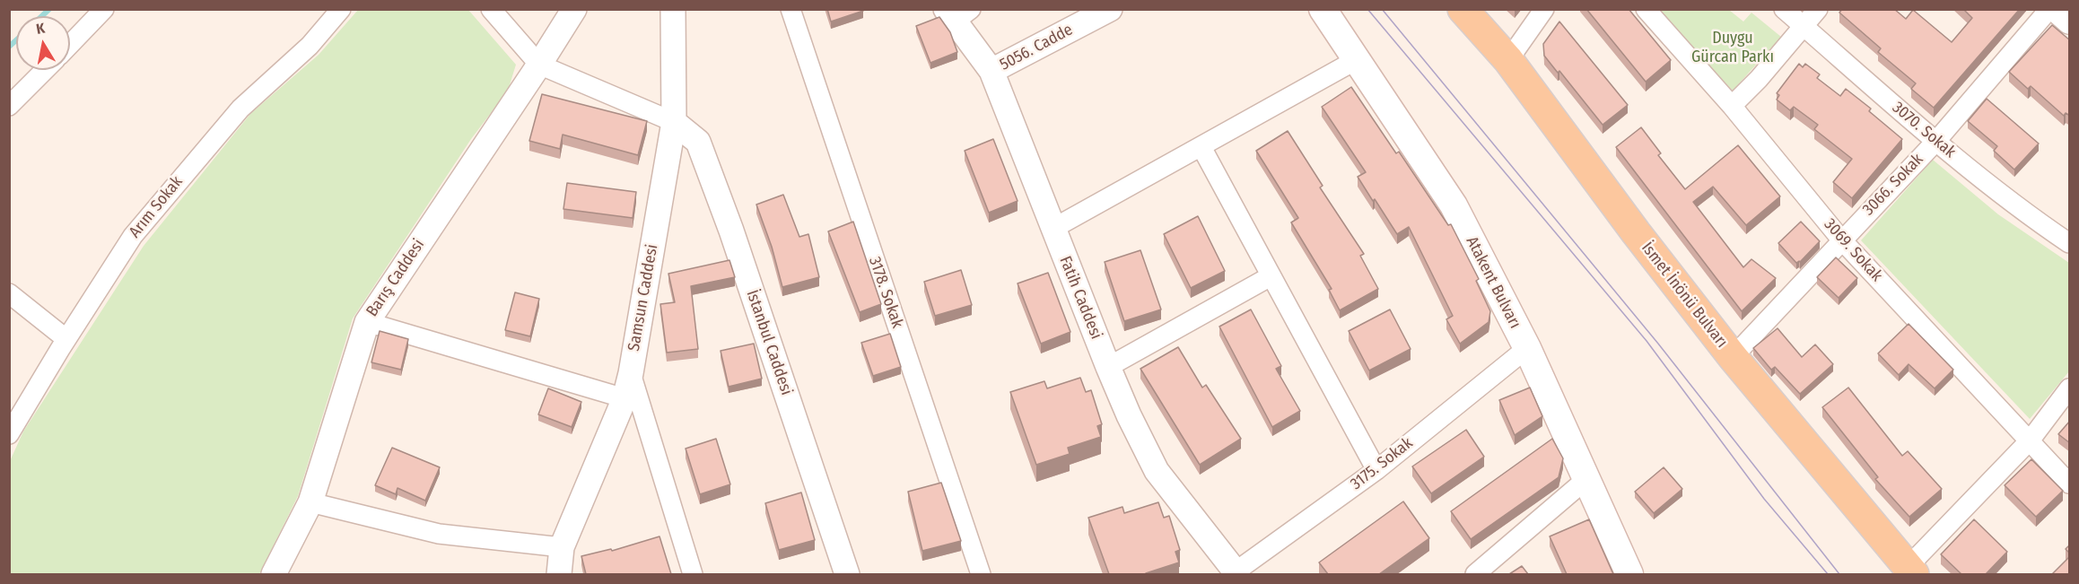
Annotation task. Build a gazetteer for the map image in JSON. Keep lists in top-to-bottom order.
{
  "streets": {
    "main road": ["Atakent Bulvarı", "İsmet İnönü Bulvarı"],
    "street": [
      "5056. Cadde",
      "3070. Sokak",
      "3066. Sokak",
      "Arım Sokak",
      "3069. Sokak",
      "Barış Caddesi",
      "3178. Sokak",
      "Samsun Caddesi",
      "Fatih Caddesi",
      "İstanbul Caddesi",
      "3175. Sokak"
    ]
  },
  "crossings": [
    ["5056. Cadde", "Fatih Caddesi"],
    ["3070. Sokak", "3066. Sokak"],
    ["3066. Sokak", "3069. Sokak"],
    ["3066. Sokak", "İsmet İnönü Bulvarı"],
    ["Atakent Bulvarı", "3175. Sokak"],
    ["Samsun Caddesi", "İstanbul Caddesi"],
    ["Fatih Caddesi", "3175. Sokak"]
  ],
  "parks": ["Duygu Gürcan Parkı"],
  "north": "top"
}
